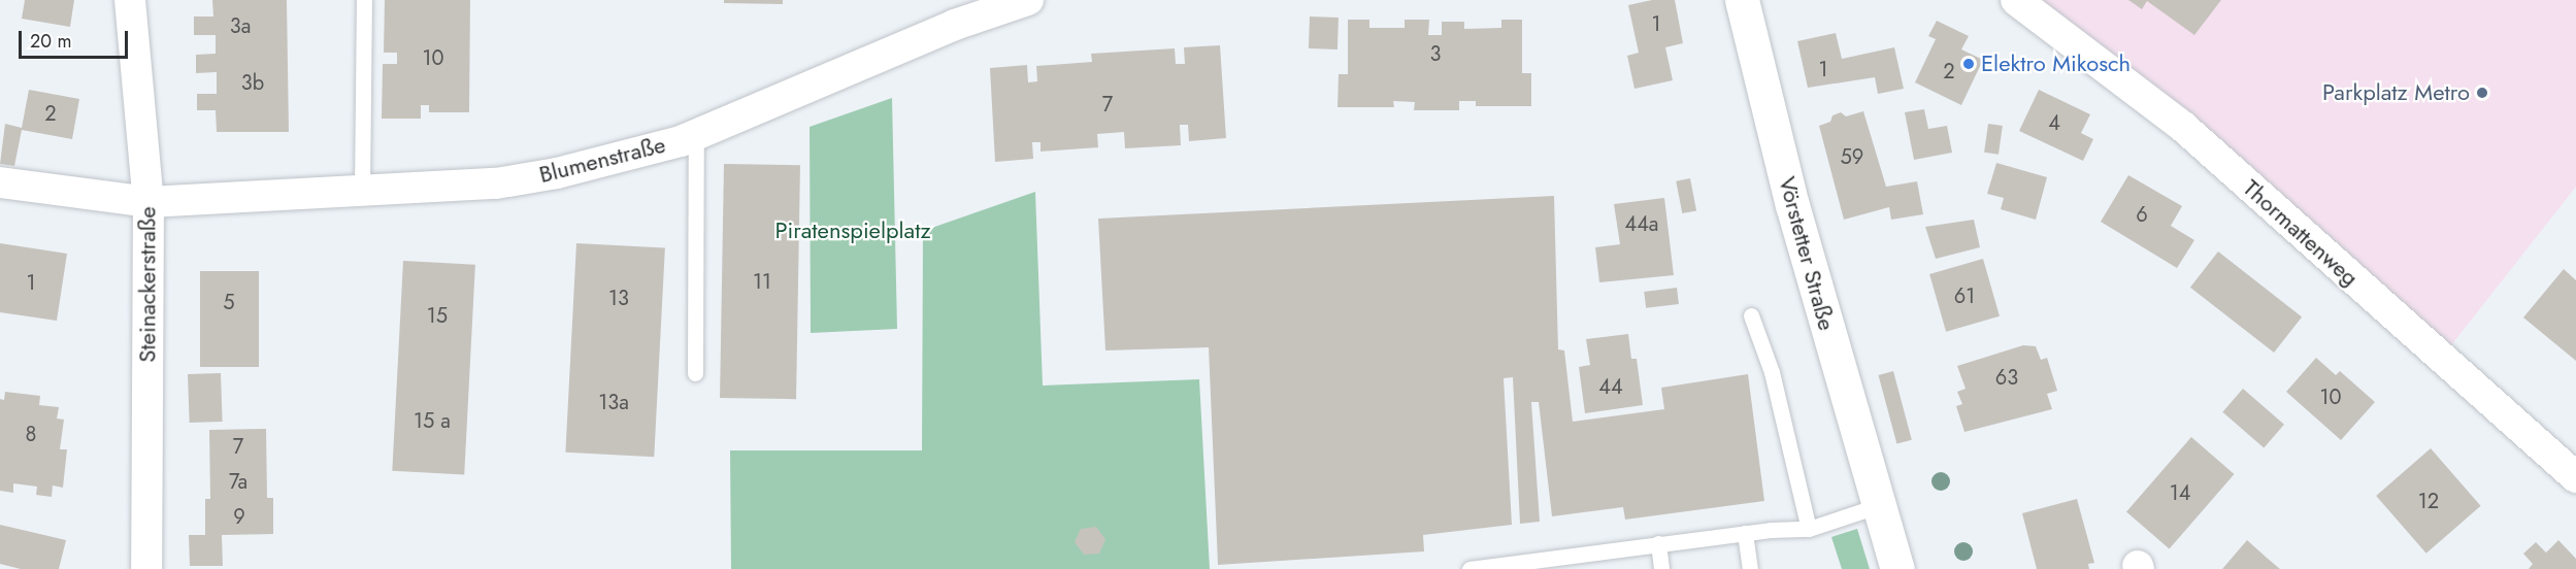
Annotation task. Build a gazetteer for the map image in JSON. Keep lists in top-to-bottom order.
{
  "streets": {
    "street": [
      "Blumenstraße",
      "Thormattenweg",
      "Vörstetter Straße",
      "Steinackerstraße"
    ]
  },
  "crossings": [
    ["Blumenstraße", "Steinackerstraße"]
  ],
  "parks": ["Piratenspielplatz"],
  "places": ["Elektro Mikosch", "Parkplatz Metro"],
  "house_numbers": [
    "1",
    "3a",
    "3",
    "10",
    "1",
    "2",
    "3b",
    "7",
    "2",
    "4",
    "59",
    "6",
    "44a",
    "11",
    "1",
    "61",
    "13",
    "5",
    "15",
    "63",
    "44",
    "10",
    "13a",
    "15 a",
    "8",
    "7",
    "7a",
    "14",
    "12",
    "9"
  ],
  "scale_bar": "20 m"
}
